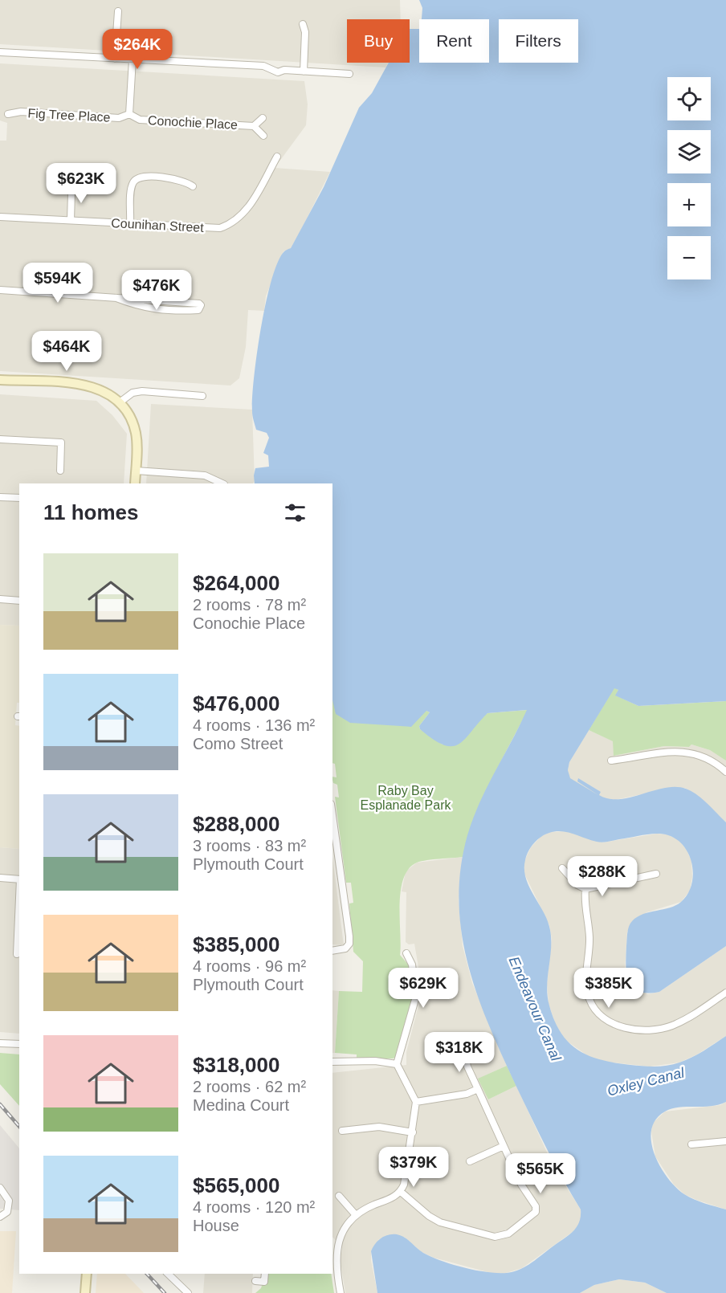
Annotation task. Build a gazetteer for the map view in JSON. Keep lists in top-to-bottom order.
{
  "streets": {
    "street": ["Fig Tree Place", "Conochie Place", "Counihan Street"]
  },
  "crossings": [
    ["Fig Tree Place", "Conochie Place"]
  ],
  "water": ["Endeavour Canal", "Oxley Canal"],
  "parks": ["Raby Bay Esplanade Park"],
  "page": {
    "chip": ["Buy", "Rent", "Filters"],
    "price": [
      "$264K",
      "$623K",
      "$594K",
      "$476K",
      "$464K",
      "$288K",
      "$629K",
      "$385K",
      "$318K",
      "$379K",
      "$565K"
    ],
    "map_buttons": ["+", "−"],
    "heading": "11 homes",
    "list": [
      {
        "name": "$264,000",
        "note": "2 rooms · 78 m² · Conochie Place"
      },
      {
        "name": "$476,000",
        "note": "4 rooms · 136 m² · Como Street"
      },
      {
        "name": "$288,000",
        "note": "3 rooms · 83 m² · Plymouth Court"
      },
      {
        "name": "$385,000",
        "note": "4 rooms · 96 m² · Plymouth Court"
      },
      {
        "name": "$318,000",
        "note": "2 rooms · 62 m² · Medina Court"
      },
      {
        "name": "$565,000",
        "note": "4 rooms · 120 m² · House"
      }
    ]
  }
}
